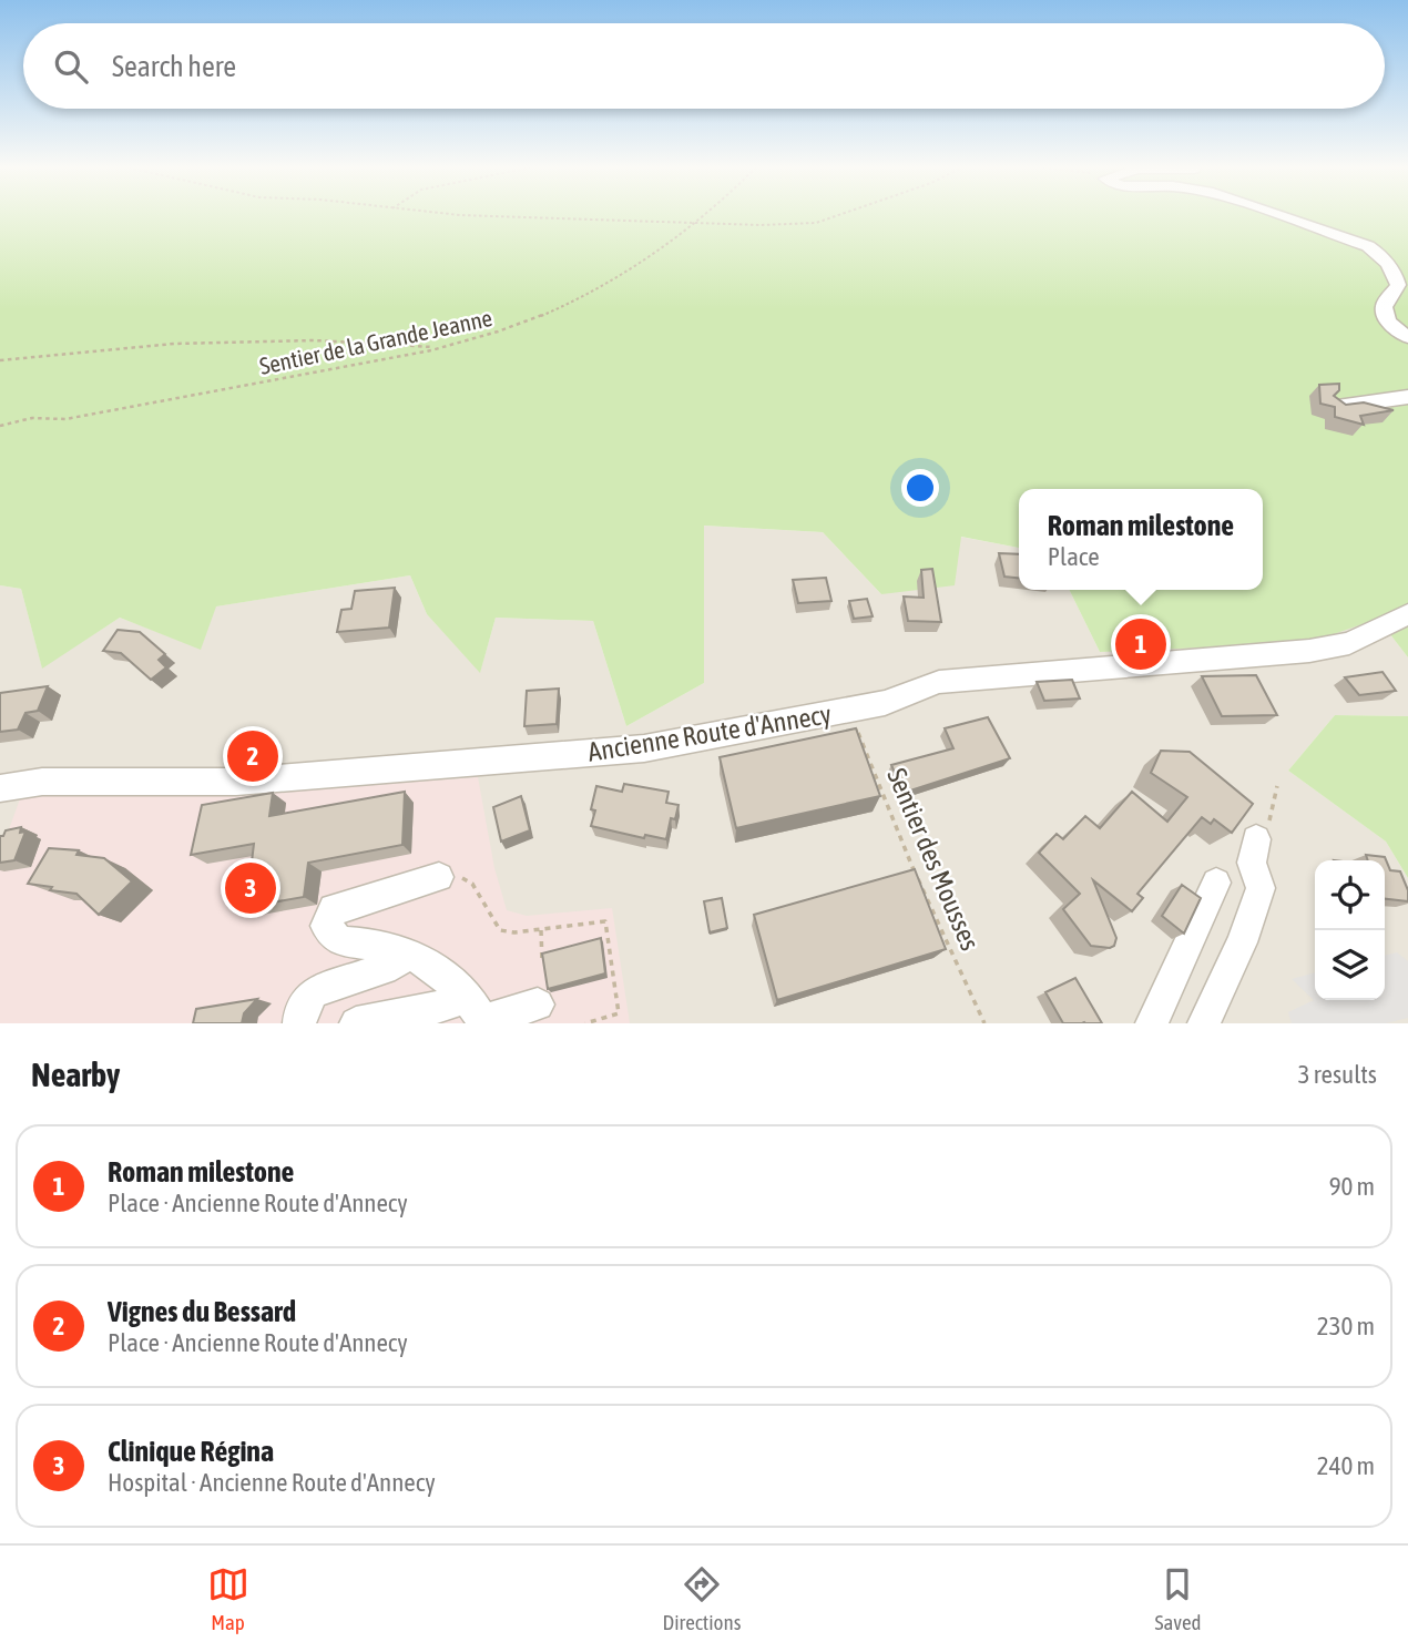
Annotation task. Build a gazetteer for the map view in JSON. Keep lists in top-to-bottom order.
{
  "streets": {
    "street": ["Ancienne Route d'Annecy"],
    "path": ["Sentier de la Grande Jeanne", "Sentier des Mousses"]
  },
  "crossings": [
    ["Ancienne Route d'Annecy", "Sentier des Mousses"]
  ],
  "page": {
    "search": "Search here",
    "popup": ["Roman milestone", "Place"],
    "pins": ["1", "2", "3"],
    "heading": ["Nearby", "3 results"],
    "list": [
      {
        "mark": "1",
        "name": "Roman milestone",
        "note": "Place · Ancienne Route d'Annecy",
        "value": "90 m"
      },
      {
        "mark": "2",
        "name": "Vignes du Bessard",
        "note": "Place · Ancienne Route d'Annecy",
        "value": "230 m"
      },
      {
        "mark": "3",
        "name": "Clinique Régina",
        "note": "Hospital · Ancienne Route d'Annecy",
        "value": "240 m"
      }
    ],
    "nav": ["Map", "Directions", "Saved"]
  }
}
